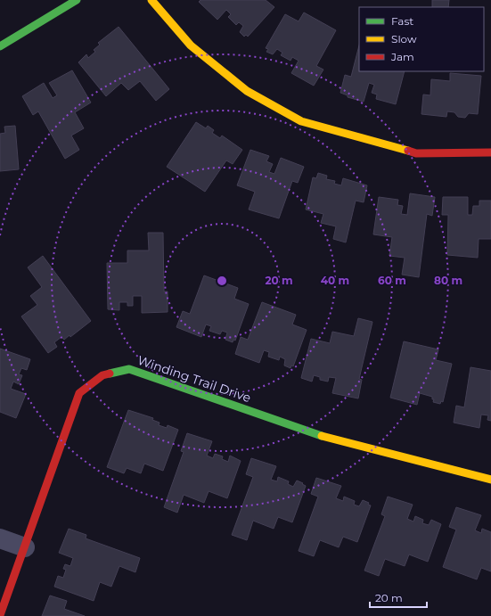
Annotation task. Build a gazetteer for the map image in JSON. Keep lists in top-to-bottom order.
{
  "streets": {
    "street": ["Winding Trail Drive"]
  },
  "legend": ["Fast", "Slow", "Jam"],
  "scale_bar": "20 m",
  "rings": [
    "20 m",
    "40 m",
    "60 m",
    "80 m"
  ]
}
